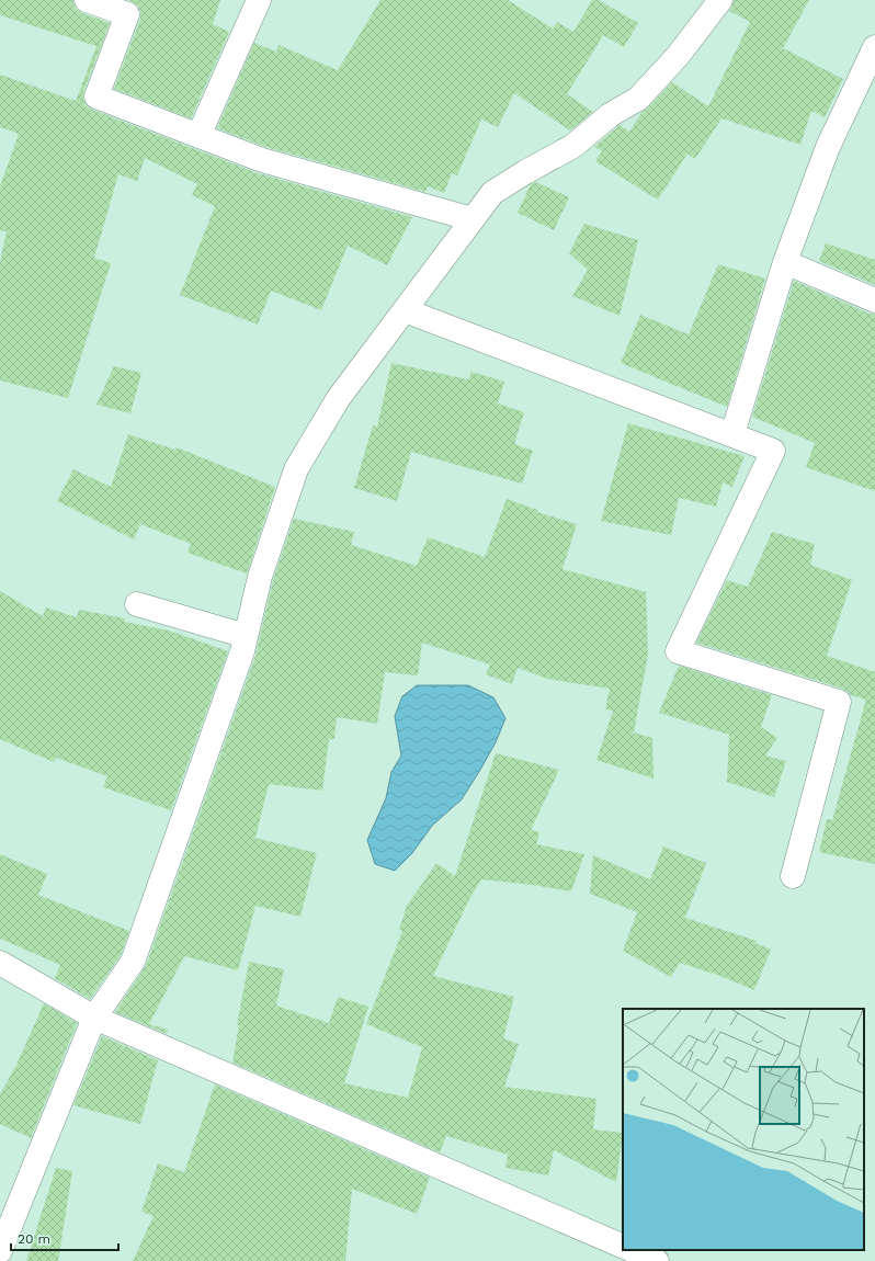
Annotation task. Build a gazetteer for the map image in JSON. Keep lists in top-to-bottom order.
{
  "scale_bar": "20 m"
}
